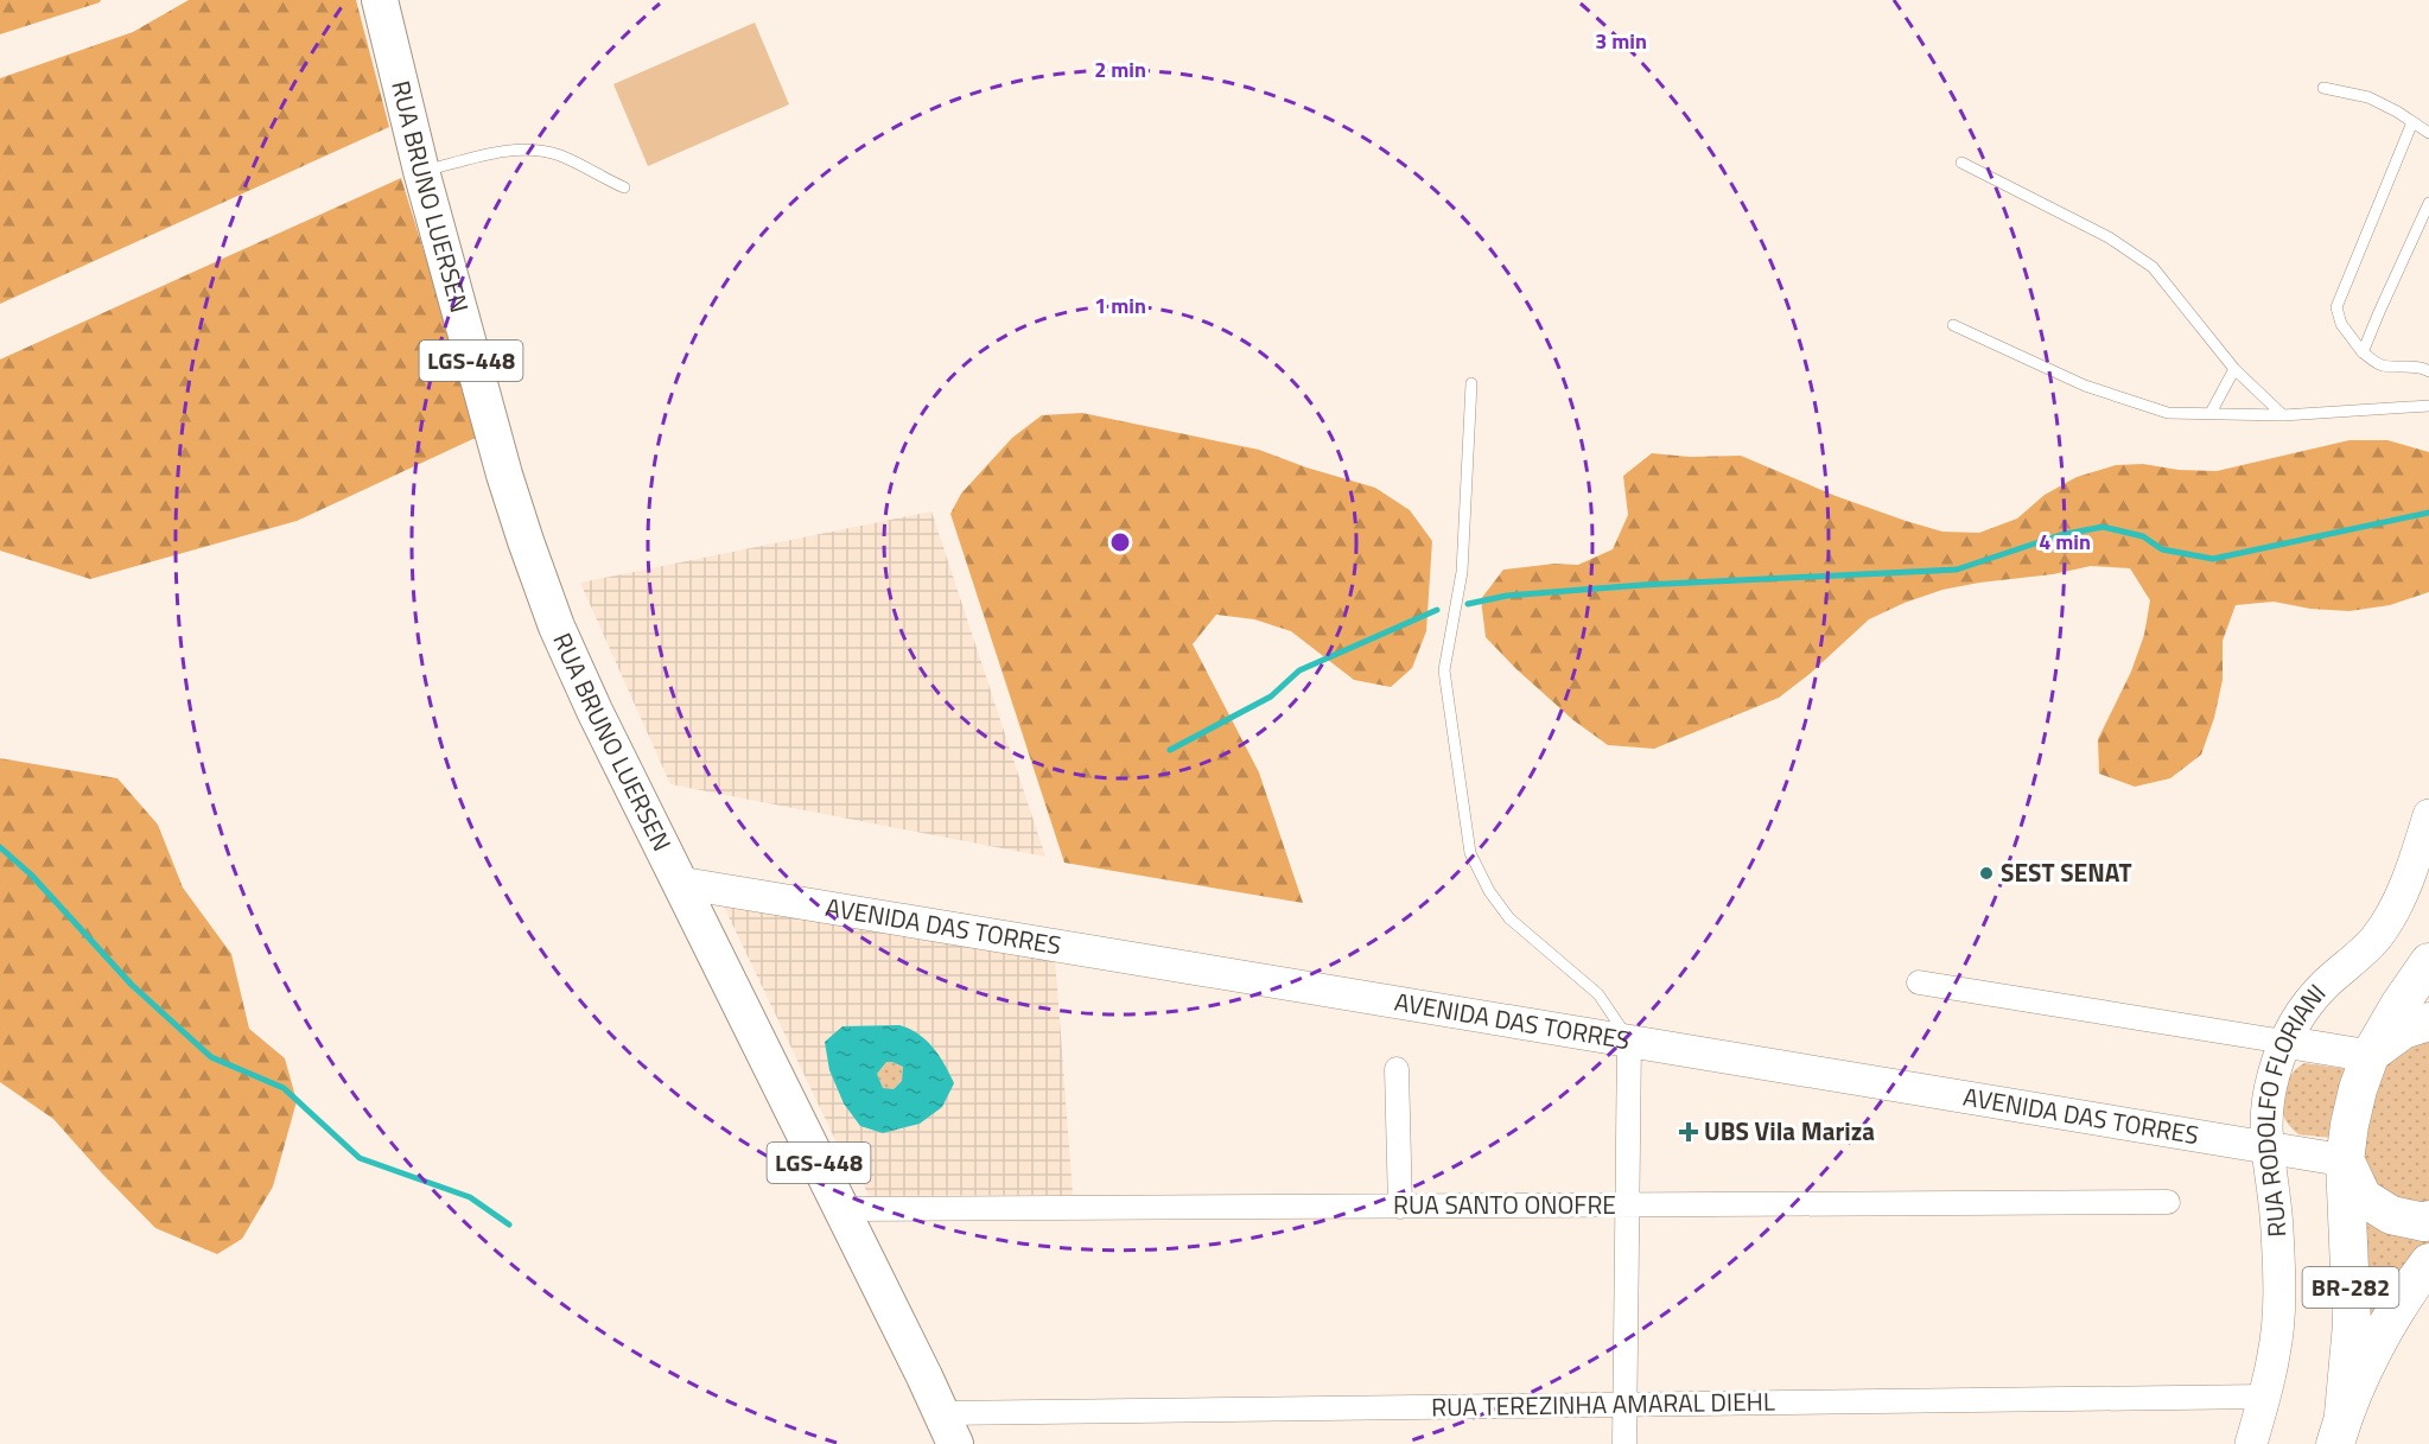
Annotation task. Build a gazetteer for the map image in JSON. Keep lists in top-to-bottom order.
{
  "streets": {
    "highway": ["BR-282"],
    "main road": [
      "RUA BRUNO LUERSEN",
      "LGS-448",
      "AVENIDA DAS TORRES",
      "RUA RODOLFO FLORIANI"
    ],
    "street": ["RUA SANTO ONOFRE", "RUA TEREZINHA AMARAL DIEHL"]
  },
  "crossings": [
    ["RUA BRUNO LUERSEN", "AVENIDA DAS TORRES"],
    ["RUA BRUNO LUERSEN", "RUA SANTO ONOFRE"],
    ["RUA BRUNO LUERSEN", "RUA TEREZINHA AMARAL DIEHL"],
    ["AVENIDA DAS TORRES", "RUA RODOLFO FLORIANI"],
    ["AVENIDA DAS TORRES", "BR-282"],
    ["RUA RODOLFO FLORIANI", "RUA TEREZINHA AMARAL DIEHL"]
  ],
  "places": {
    "other": ["SEST SENAT"],
    "health": ["UBS Vila Mariza"]
  },
  "rings": [
    "3 min",
    "2 min",
    "1 min",
    "4 min"
  ]
}
